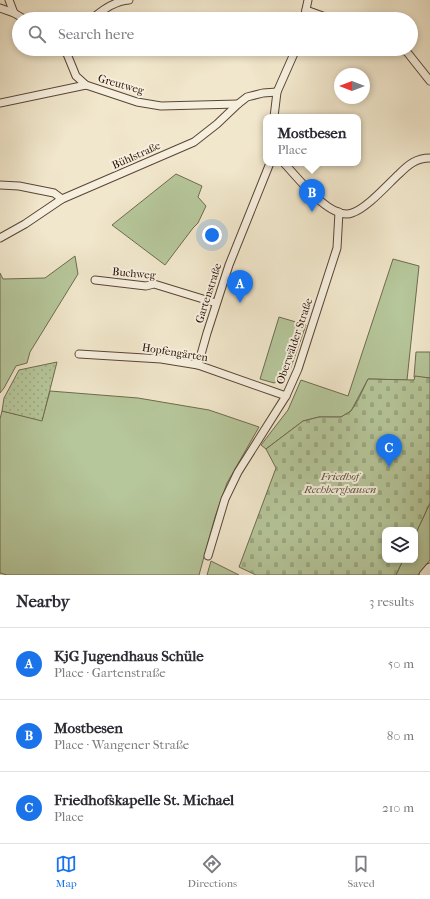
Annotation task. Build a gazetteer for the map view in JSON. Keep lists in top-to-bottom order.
{
  "streets": {
    "street": [
      "Greutweg",
      "Bühlstraße",
      "Buchweg",
      "Gartenstraße",
      "Oberwälder Straße",
      "Hopfengärten"
    ]
  },
  "crossings": [
    ["Greutweg", "Bühlstraße"],
    ["Buchweg", "Gartenstraße"],
    ["Gartenstraße", "Hopfengärten"],
    ["Oberwälder Straße", "Hopfengärten"]
  ],
  "parks": ["Friedhof Rechberghausen"],
  "north": "left",
  "page": {
    "search": "Search here",
    "popup": ["Mostbesen", "Place"],
    "pins": ["B", "A", "C"],
    "heading": ["Nearby", "3 results"],
    "list": [
      {
        "mark": "A",
        "name": "KjG Jugendhaus Schüle",
        "note": "Place · Gartenstraße",
        "value": "50 m"
      },
      {
        "mark": "B",
        "name": "Mostbesen",
        "note": "Place · Wangener Straße",
        "value": "80 m"
      },
      {
        "mark": "C",
        "name": "Friedhofskapelle St. Michael",
        "note": "Place",
        "value": "210 m"
      }
    ],
    "nav": ["Map", "Directions", "Saved"]
  }
}
